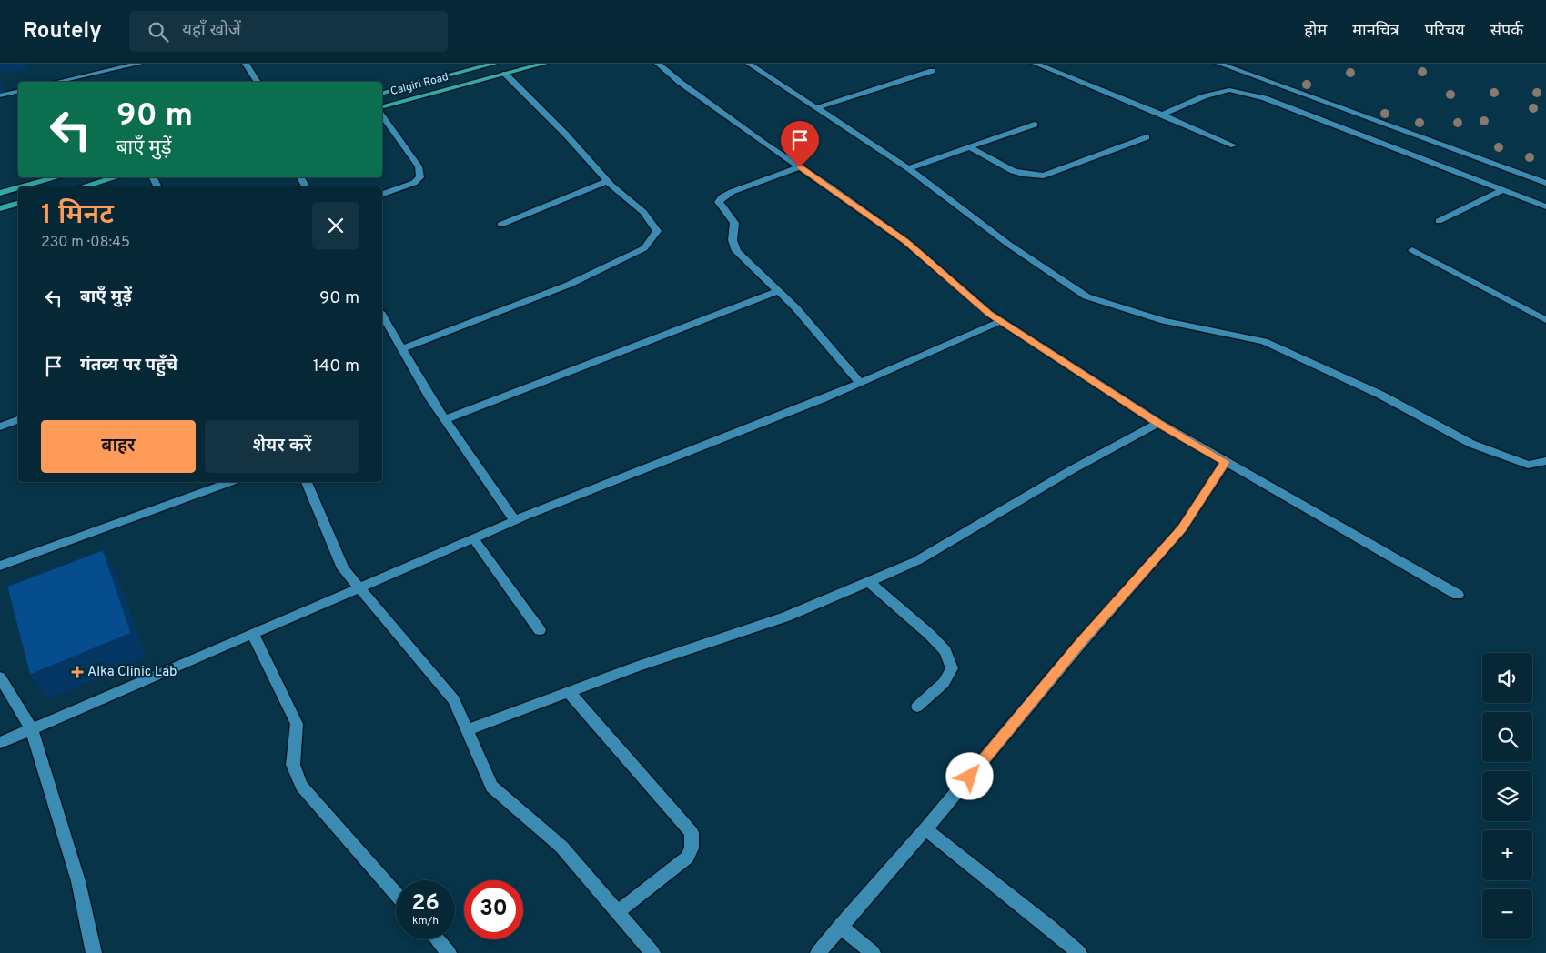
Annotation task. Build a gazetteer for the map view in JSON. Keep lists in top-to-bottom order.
{
  "streets": {
    "main road": ["Calgiri Road"]
  },
  "places": {
    "health": ["Alka Clinic Lab"]
  },
  "page": {
    "header": "Routely",
    "search": "यहाँ खोजें",
    "nav": [
      "होम",
      "मानचित्र",
      "परिचय",
      "संपर्क"
    ],
    "turn": ["90 m", "बाएँ मुड़ें"],
    "heading": ["1 मिनट", "230 m · 08:45"],
    "list": [
      {
        "name": "बाएँ मुड़ें",
        "value": "90 m"
      },
      {
        "name": "गंतव्य पर पहुँचे",
        "value": "140 m"
      }
    ],
    "buttons": ["बाहर", "शेयर करें"],
    "map_buttons": ["+", "−"],
    "speed": "26 km/h",
    "limit": "30"
  }
}
